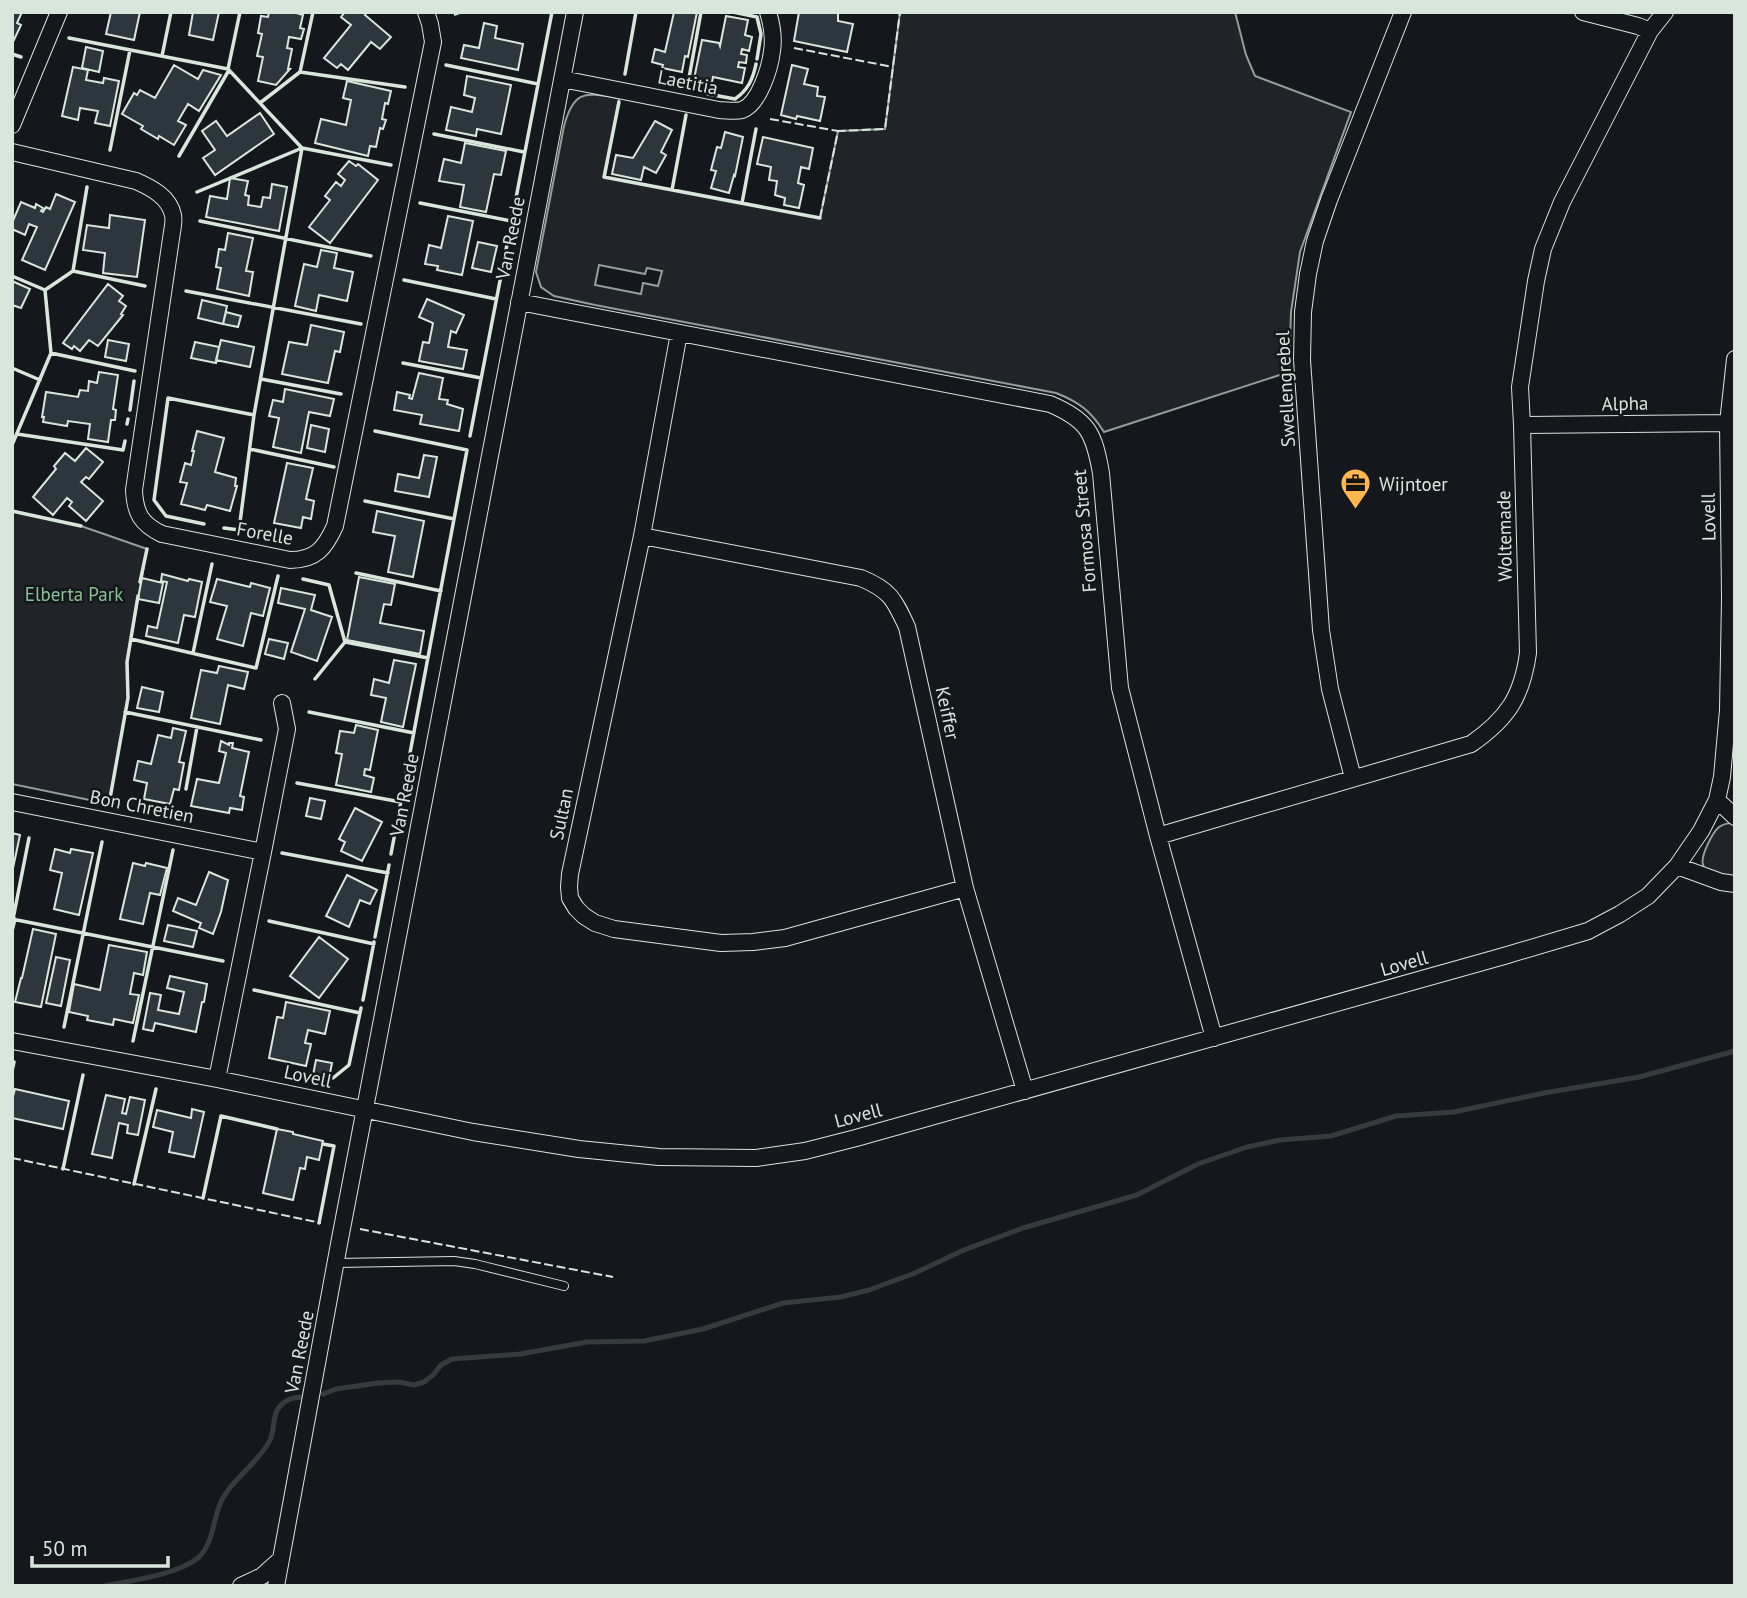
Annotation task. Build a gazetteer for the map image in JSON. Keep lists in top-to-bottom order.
{
  "streets": {
    "street": [
      "Laetitia",
      "Van Reede",
      "Swellengrebel",
      "Alpha",
      "Lovell",
      "Formosa Street",
      "Forelle",
      "Woltemade",
      "Keiffer",
      "Bon Chretien",
      "Sultan"
    ]
  },
  "crossings": [
    ["Laetitia", "Van Reede"],
    ["Van Reede", "Lovell"],
    ["Van Reede", "Formosa Street"],
    ["Swellengrebel", "Woltemade"],
    ["Alpha", "Lovell"],
    ["Alpha", "Woltemade"],
    ["Lovell", "Formosa Street"],
    ["Lovell", "Keiffer"],
    ["Formosa Street", "Woltemade"],
    ["Formosa Street", "Sultan"],
    ["Keiffer", "Sultan"]
  ],
  "parks": ["Elberta Park"],
  "places": {
    "office": ["Wijntoer"]
  },
  "scale_bar": "50 m"
}
